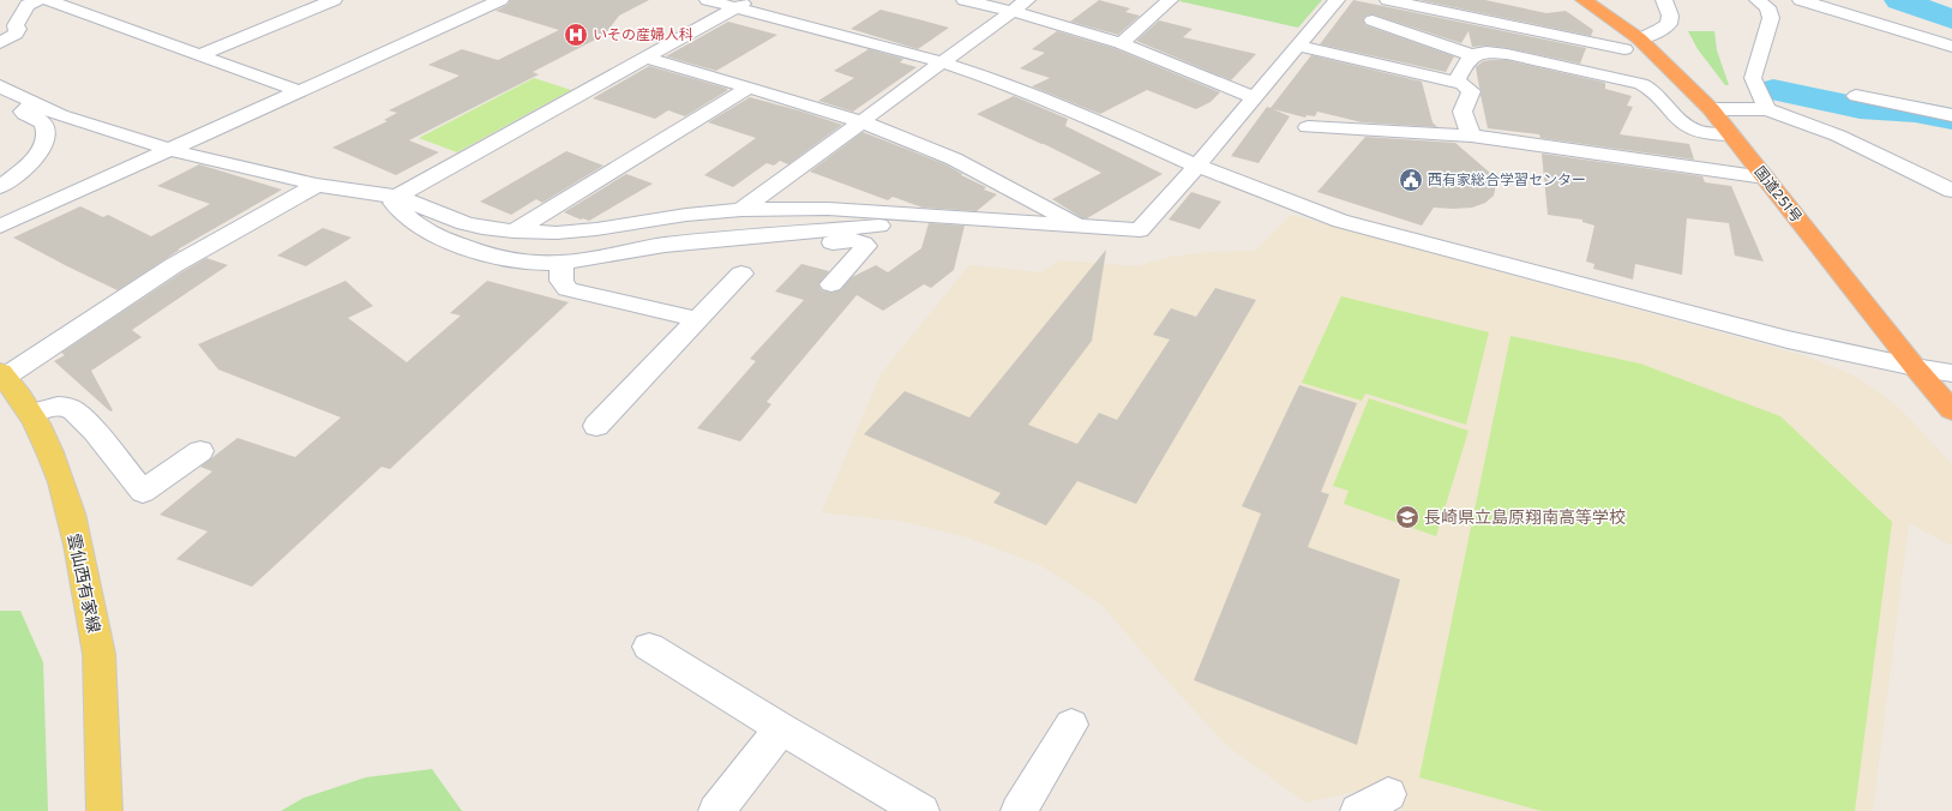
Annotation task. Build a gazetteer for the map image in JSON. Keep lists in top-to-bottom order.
{
  "streets": {
    "highway": ["国道251号"],
    "main road": ["雲仙西有家線"]
  },
  "places": {
    "hospital": ["いその産婦人科"],
    "public building": ["西有家総合学習センター"],
    "school or university": ["長崎県立島原翔南高等学校"]
  }
}
